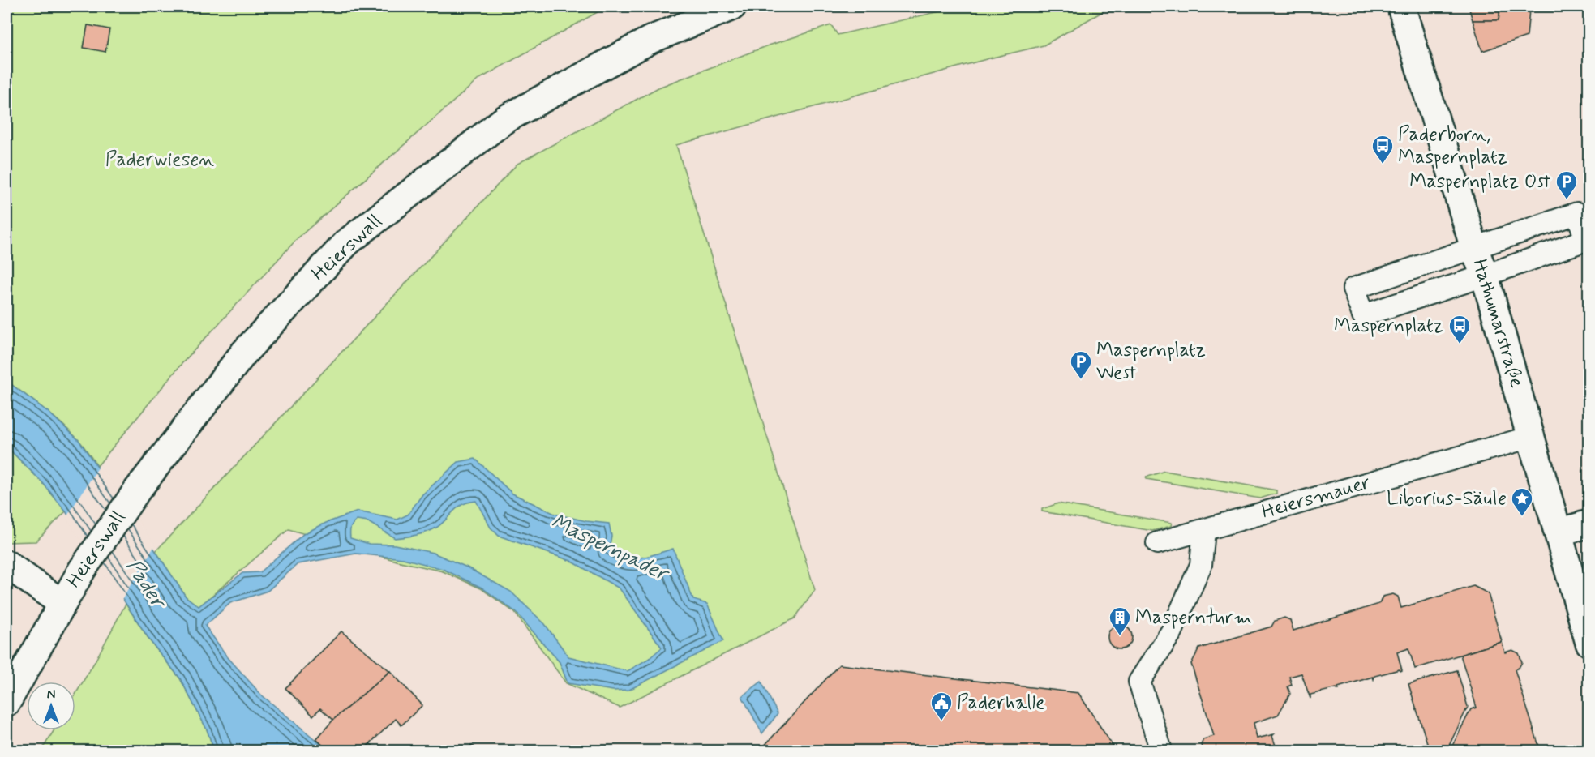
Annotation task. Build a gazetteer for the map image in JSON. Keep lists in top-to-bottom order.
{
  "streets": {
    "main road": ["Heierswall", "Hathumarstraße"],
    "lane": ["Heiersmauer"]
  },
  "crossings": [
    ["Hathumarstraße", "Heiersmauer"]
  ],
  "water": ["Maspernpader", "Pader"],
  "parks": ["Paderwiesen"],
  "places": {
    "bus stop": ["Paderborn, Maspernplatz", "Maspernplatz"],
    "parking": ["Maspernplatz Ost", "Maspernplatz West"],
    "place": ["Liborius-Säule"],
    "building": ["Maspernturm"],
    "public building": ["Paderhalle"]
  },
  "north": "top"
}
